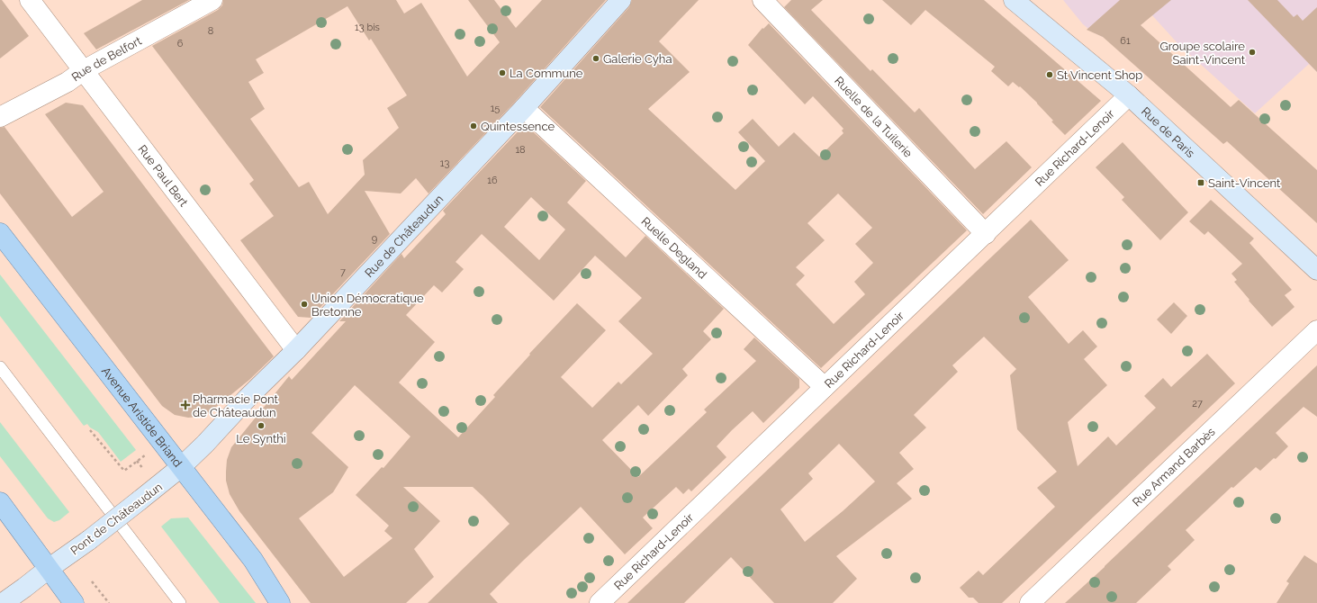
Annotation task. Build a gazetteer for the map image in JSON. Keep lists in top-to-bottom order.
{
  "streets": {
    "main road": [
      "Rue de Paris",
      "Rue de Châteaudun",
      "Avenue Aristide Briand",
      "Pont de Châteaudun"
    ],
    "street": [
      "Rue de Belfort",
      "Ruelle de la Tuilerie",
      "Rue Richard-Lenoir",
      "Rue Paul Bert",
      "Ruelle Degland",
      "Rue Armand Barbès"
    ]
  },
  "crossings": [
    ["Rue de Belfort", "Rue Paul Bert"],
    ["Ruelle de la Tuilerie", "Rue Richard-Lenoir"],
    ["Rue de Paris", "Rue Richard-Lenoir"],
    ["Rue Richard-Lenoir", "Ruelle Degland"],
    ["Rue Paul Bert", "Rue de Châteaudun"],
    ["Rue de Châteaudun", "Ruelle Degland"],
    ["Rue de Châteaudun", "Avenue Aristide Briand"],
    ["Rue de Châteaudun", "Pont de Châteaudun"],
    ["Avenue Aristide Briand", "Pont de Châteaudun"]
  ],
  "places": {
    "other": [
      "Groupe scolaire Saint-Vincent",
      "Galerie Cyha",
      "La Commune",
      "St Vincent Shop",
      "Quintessence",
      "Union Démocratique Bretonne",
      "Le Synthi"
    ],
    "transit": ["Saint-Vincent"],
    "health": ["Pharmacie Pont de Châteaudun"]
  },
  "house_numbers": [
    "13 bis",
    "8",
    "61",
    "6",
    "15",
    "18",
    "13",
    "16",
    "9",
    "7",
    "27"
  ]
}
